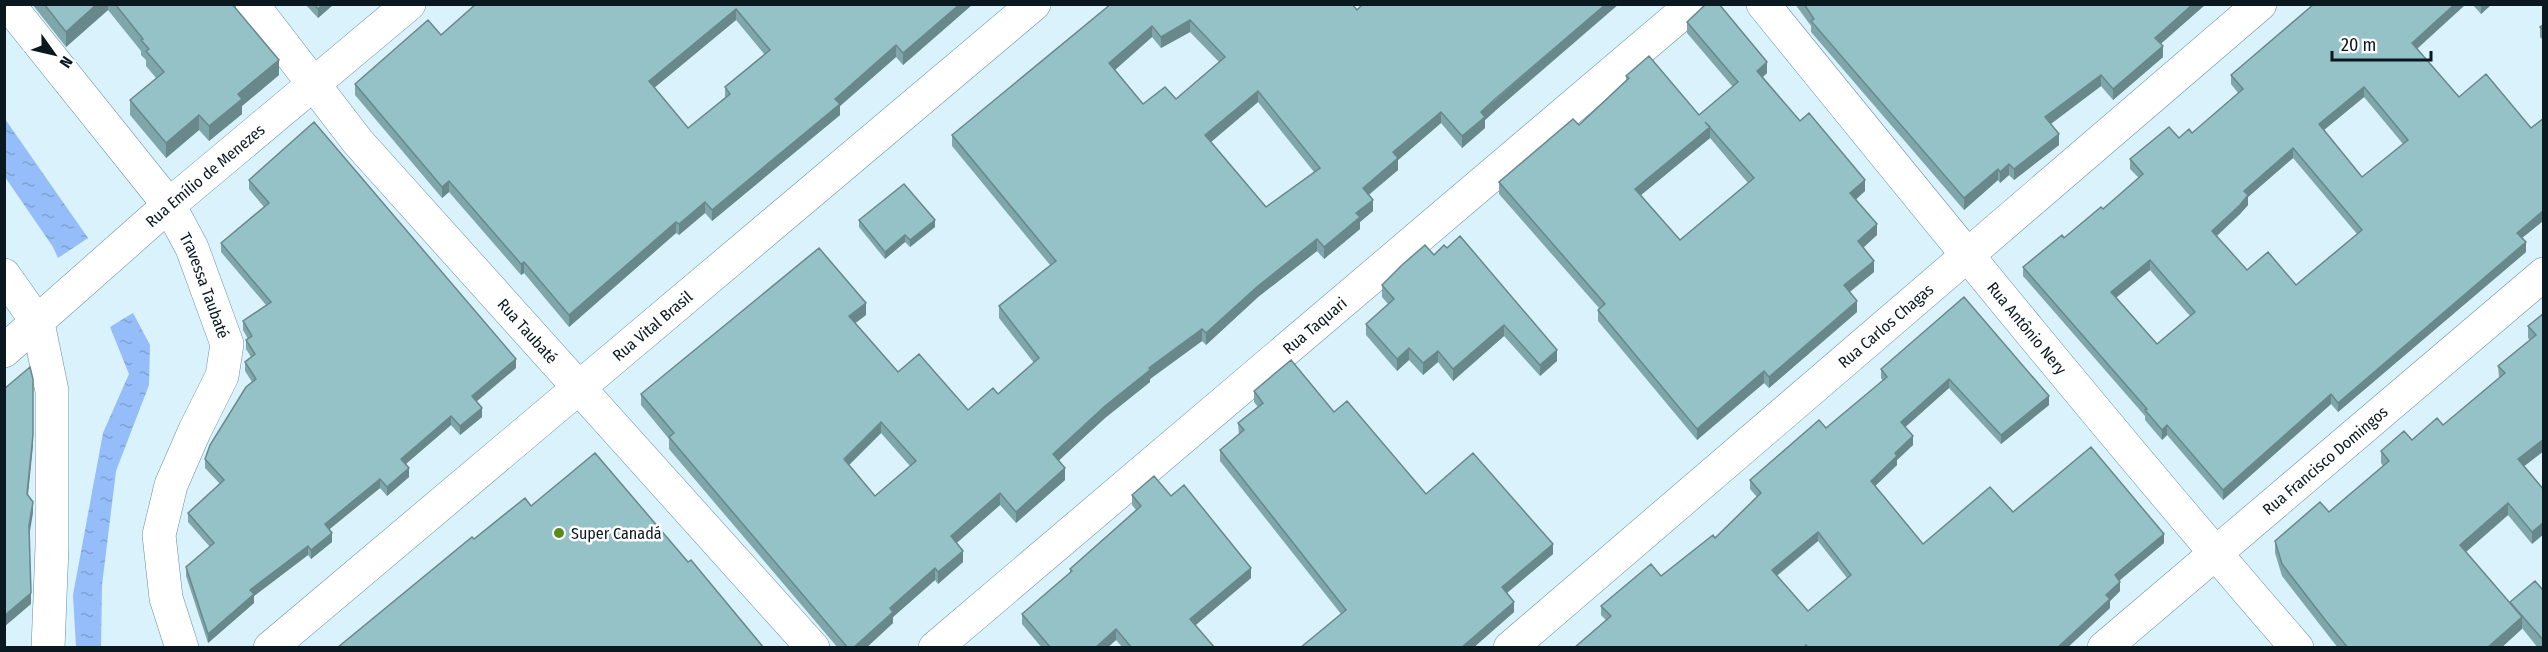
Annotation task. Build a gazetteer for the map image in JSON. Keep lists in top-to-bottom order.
{
  "streets": {
    "street": [
      "Rua Emílio de Menezes",
      "Travessa Taubaté",
      "Rua Taquari",
      "Rua Carlos Chagas",
      "Rua Vital Brasil",
      "Rua Antônio Nery",
      "Rua Taubaté",
      "Rua Francisco Domingos"
    ]
  },
  "crossings": [
    ["Rua Emílio de Menezes", "Travessa Taubaté"],
    ["Rua Emílio de Menezes", "Rua Taubaté"],
    ["Rua Carlos Chagas", "Rua Antônio Nery"],
    ["Rua Vital Brasil", "Rua Taubaté"],
    ["Rua Antônio Nery", "Rua Francisco Domingos"]
  ],
  "places": ["Super Canadá"],
  "scale_bar": "20 m",
  "north": "bottom right"
}
